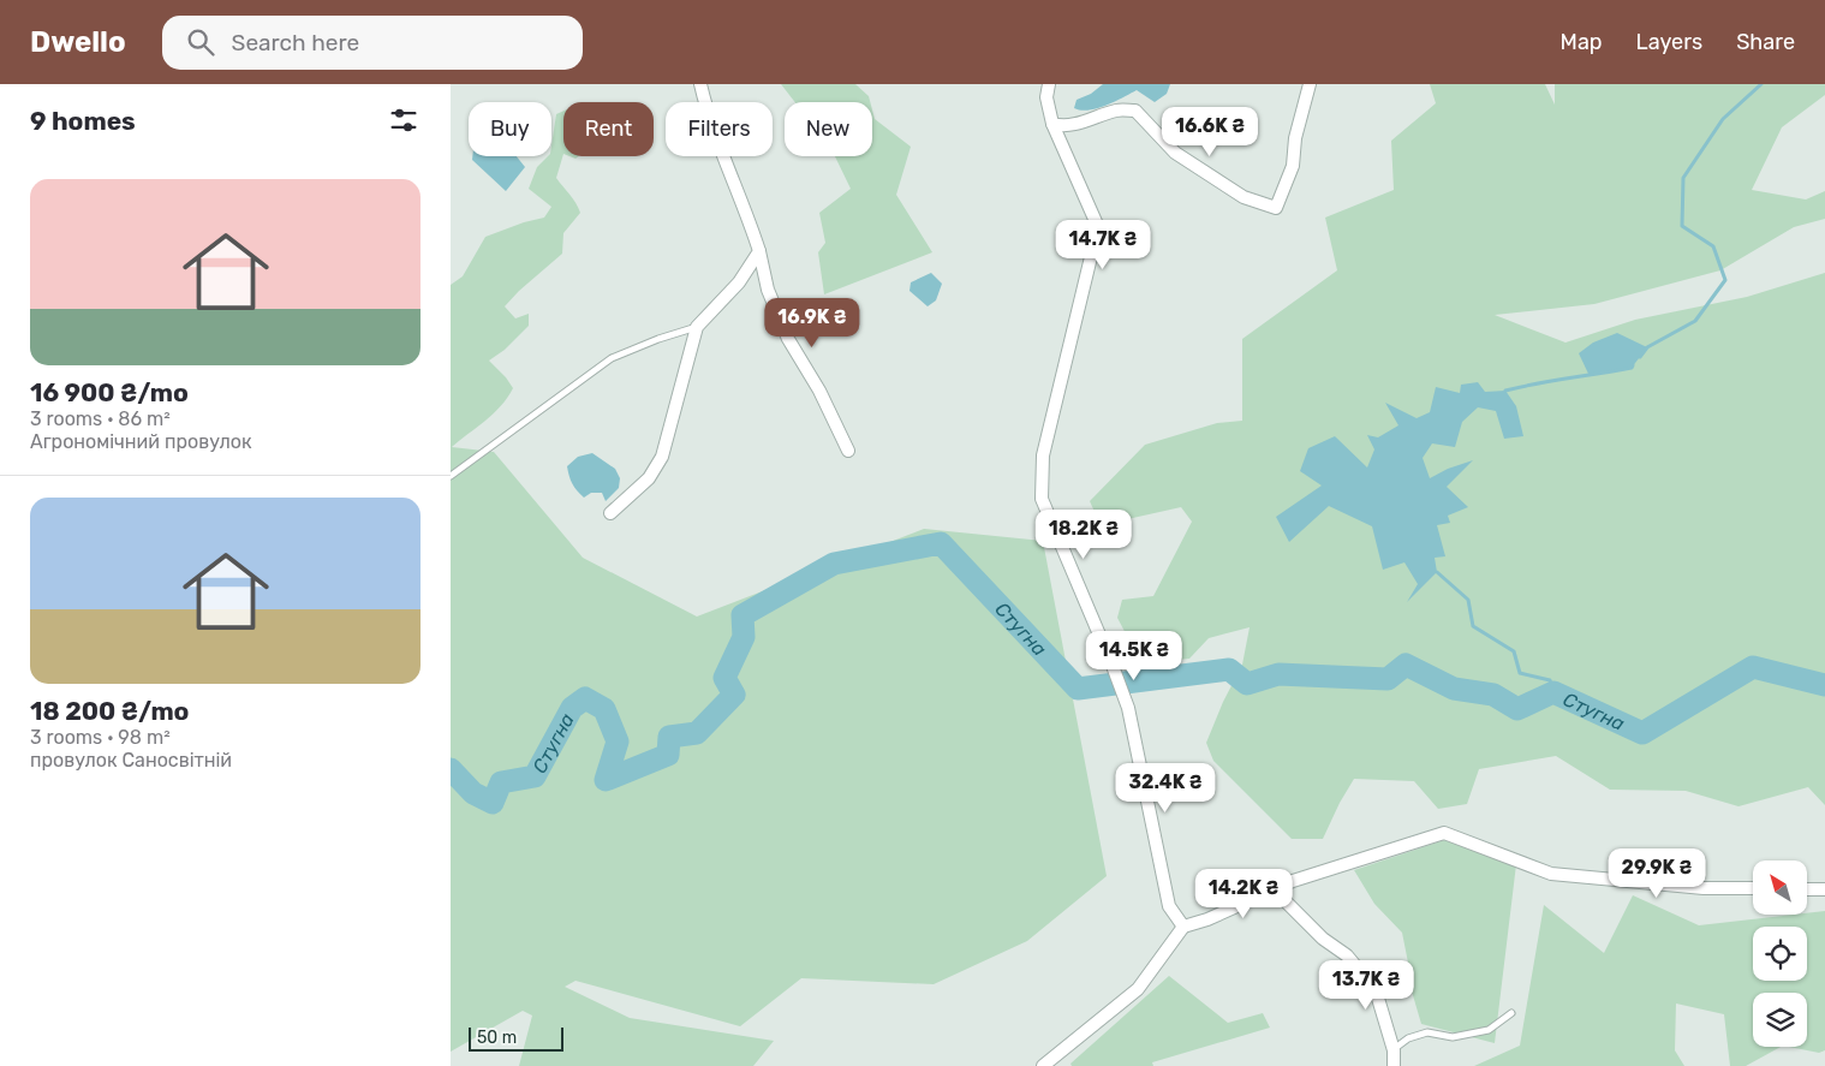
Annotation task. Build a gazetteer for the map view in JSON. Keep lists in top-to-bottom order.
{
  "water": ["Стугна"],
  "scale_bar": "50 m",
  "north": "top left",
  "page": {
    "header": "Dwello",
    "search": "Search here",
    "nav": ["Map", "Layers", "Share"],
    "heading": "9 homes",
    "chip": [
      "Buy",
      "Rent",
      "Filters",
      "New"
    ],
    "price": [
      "16.6K ₴",
      "14.7K ₴",
      "16.9K ₴",
      "18.2K ₴",
      "14.5K ₴",
      "32.4K ₴",
      "29.9K ₴",
      "14.2K ₴",
      "13.7K ₴"
    ],
    "list": [
      {
        "name": "16 900 ₴/mo",
        "note": "3 rooms · 86 m² · Агрономічний провулок"
      },
      {
        "name": "18 200 ₴/mo",
        "note": "3 rooms · 98 m² · провулок Саносвітній"
      }
    ],
    "scale": "50 m"
  }
}
